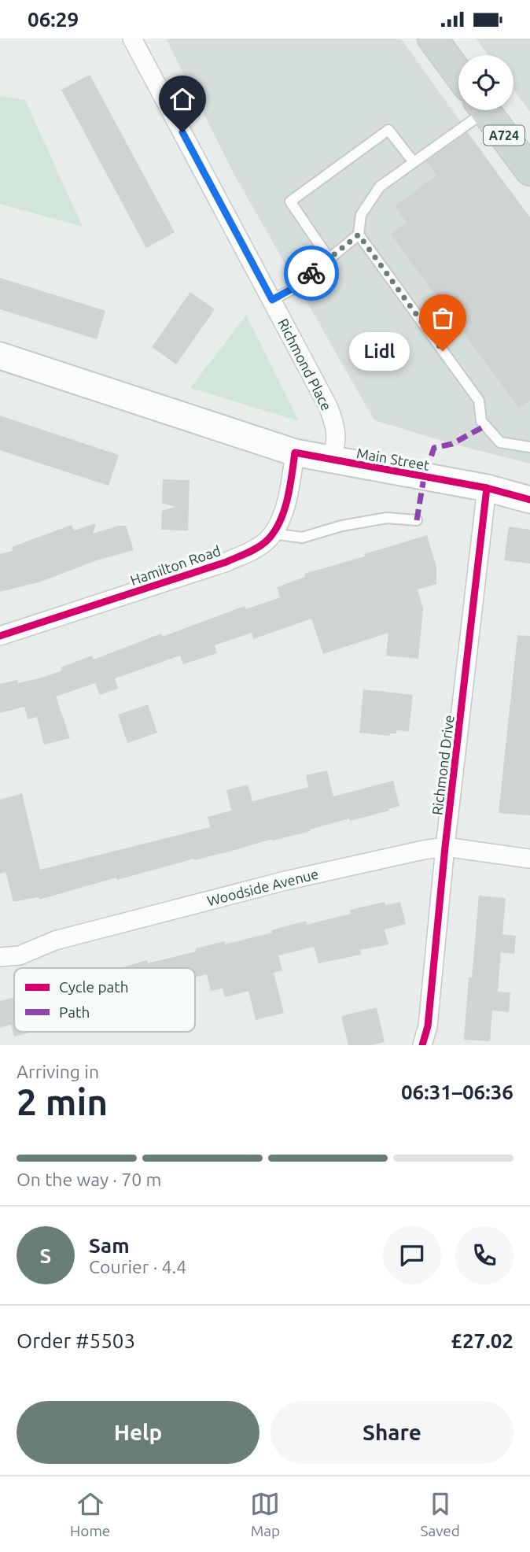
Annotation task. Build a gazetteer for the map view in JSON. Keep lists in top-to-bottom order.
{
  "streets": {
    "main road": ["A724", "Main Street"],
    "street": [
      "Richmond Place",
      "Hamilton Road",
      "Richmond Drive",
      "Woodside Avenue"
    ]
  },
  "crossings": [
    ["Richmond Place", "Main Street"],
    ["Main Street", "Hamilton Road"],
    ["Main Street", "Richmond Drive"],
    ["Richmond Drive", "Woodside Avenue"]
  ],
  "places": ["Lidl"],
  "legend": ["Cycle path", "Path"],
  "page": {
    "status": "06:29",
    "bubble": "Lidl",
    "heading": ["2 min", "Arriving in", "06:31–06:36"],
    "panel": [
      "Sam",
      "Courier · 4.4",
      "Order #5503",
      "£27.02"
    ],
    "bar": "On the way · 70 m",
    "round": "S",
    "buttons": ["Help", "Share"],
    "tabs": ["Home", "Map", "Saved"]
  }
}
